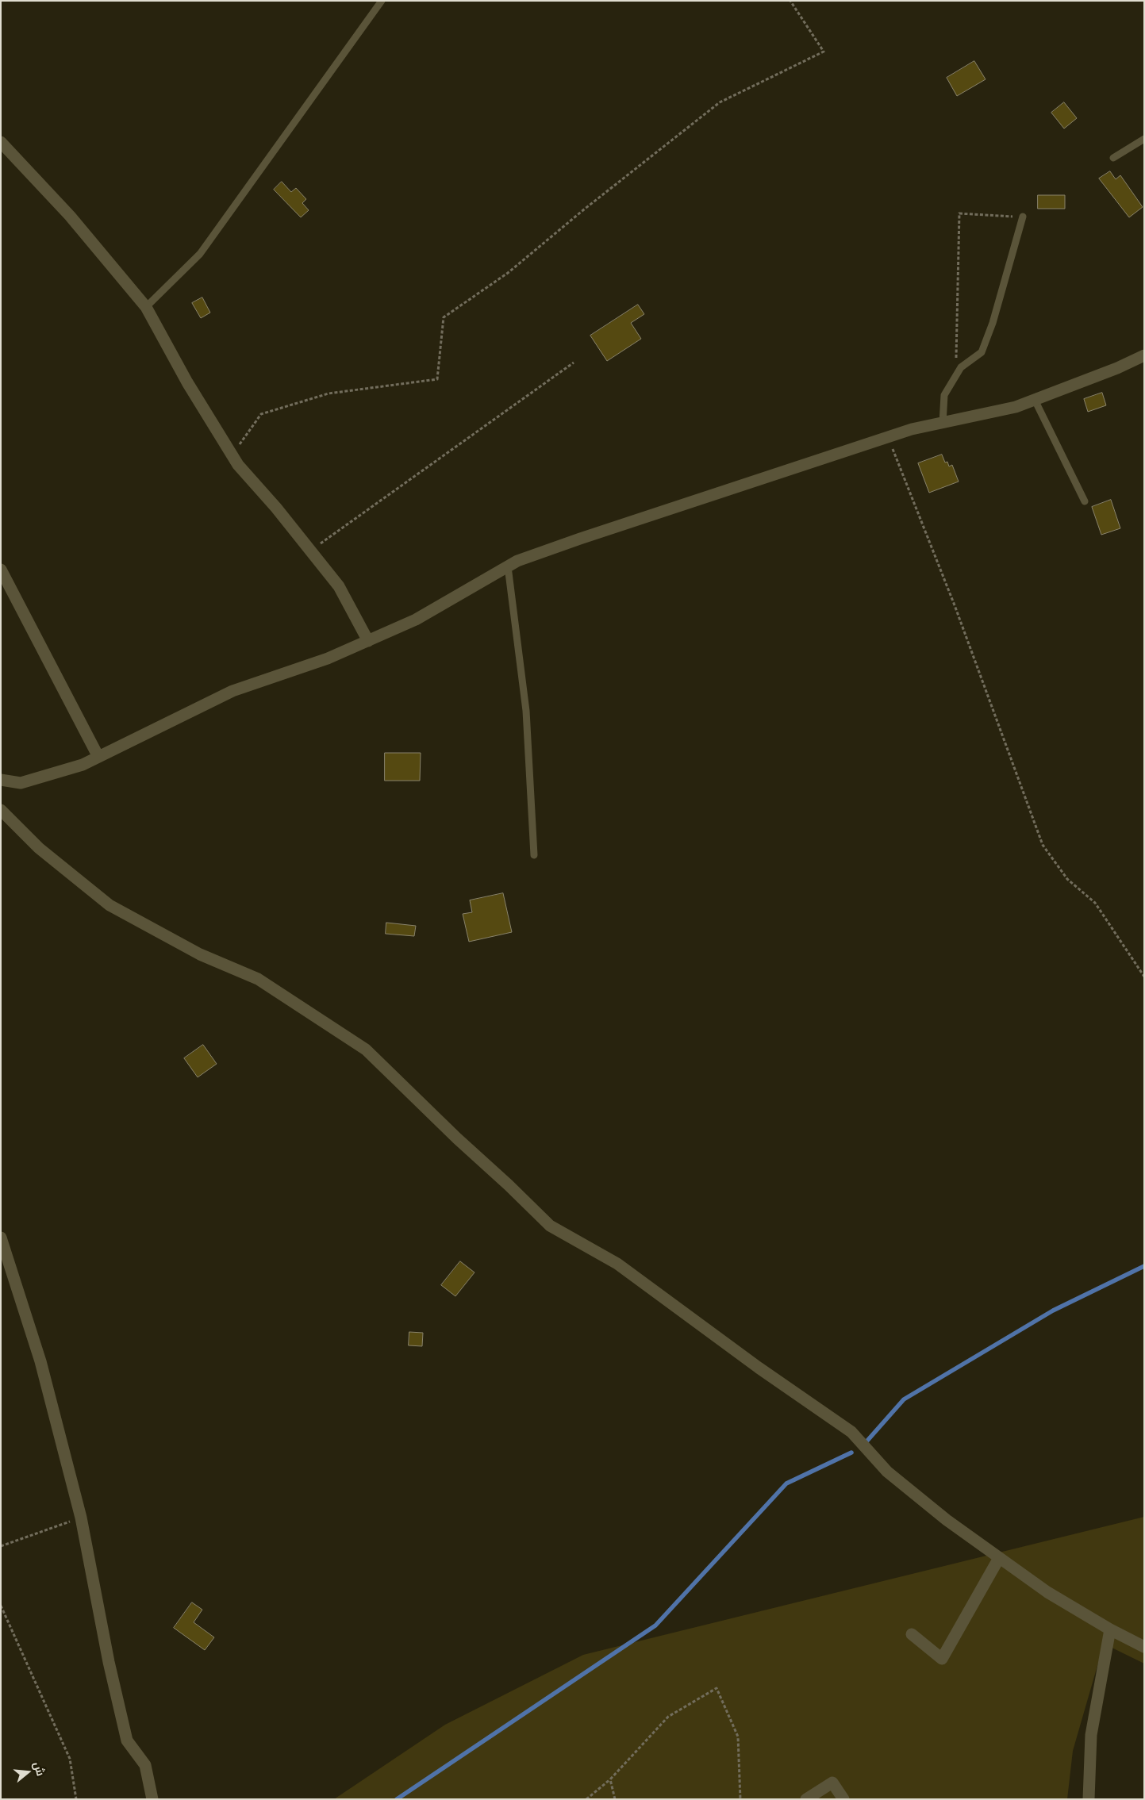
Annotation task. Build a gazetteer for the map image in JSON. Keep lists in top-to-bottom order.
{
  "north": "right"
}
